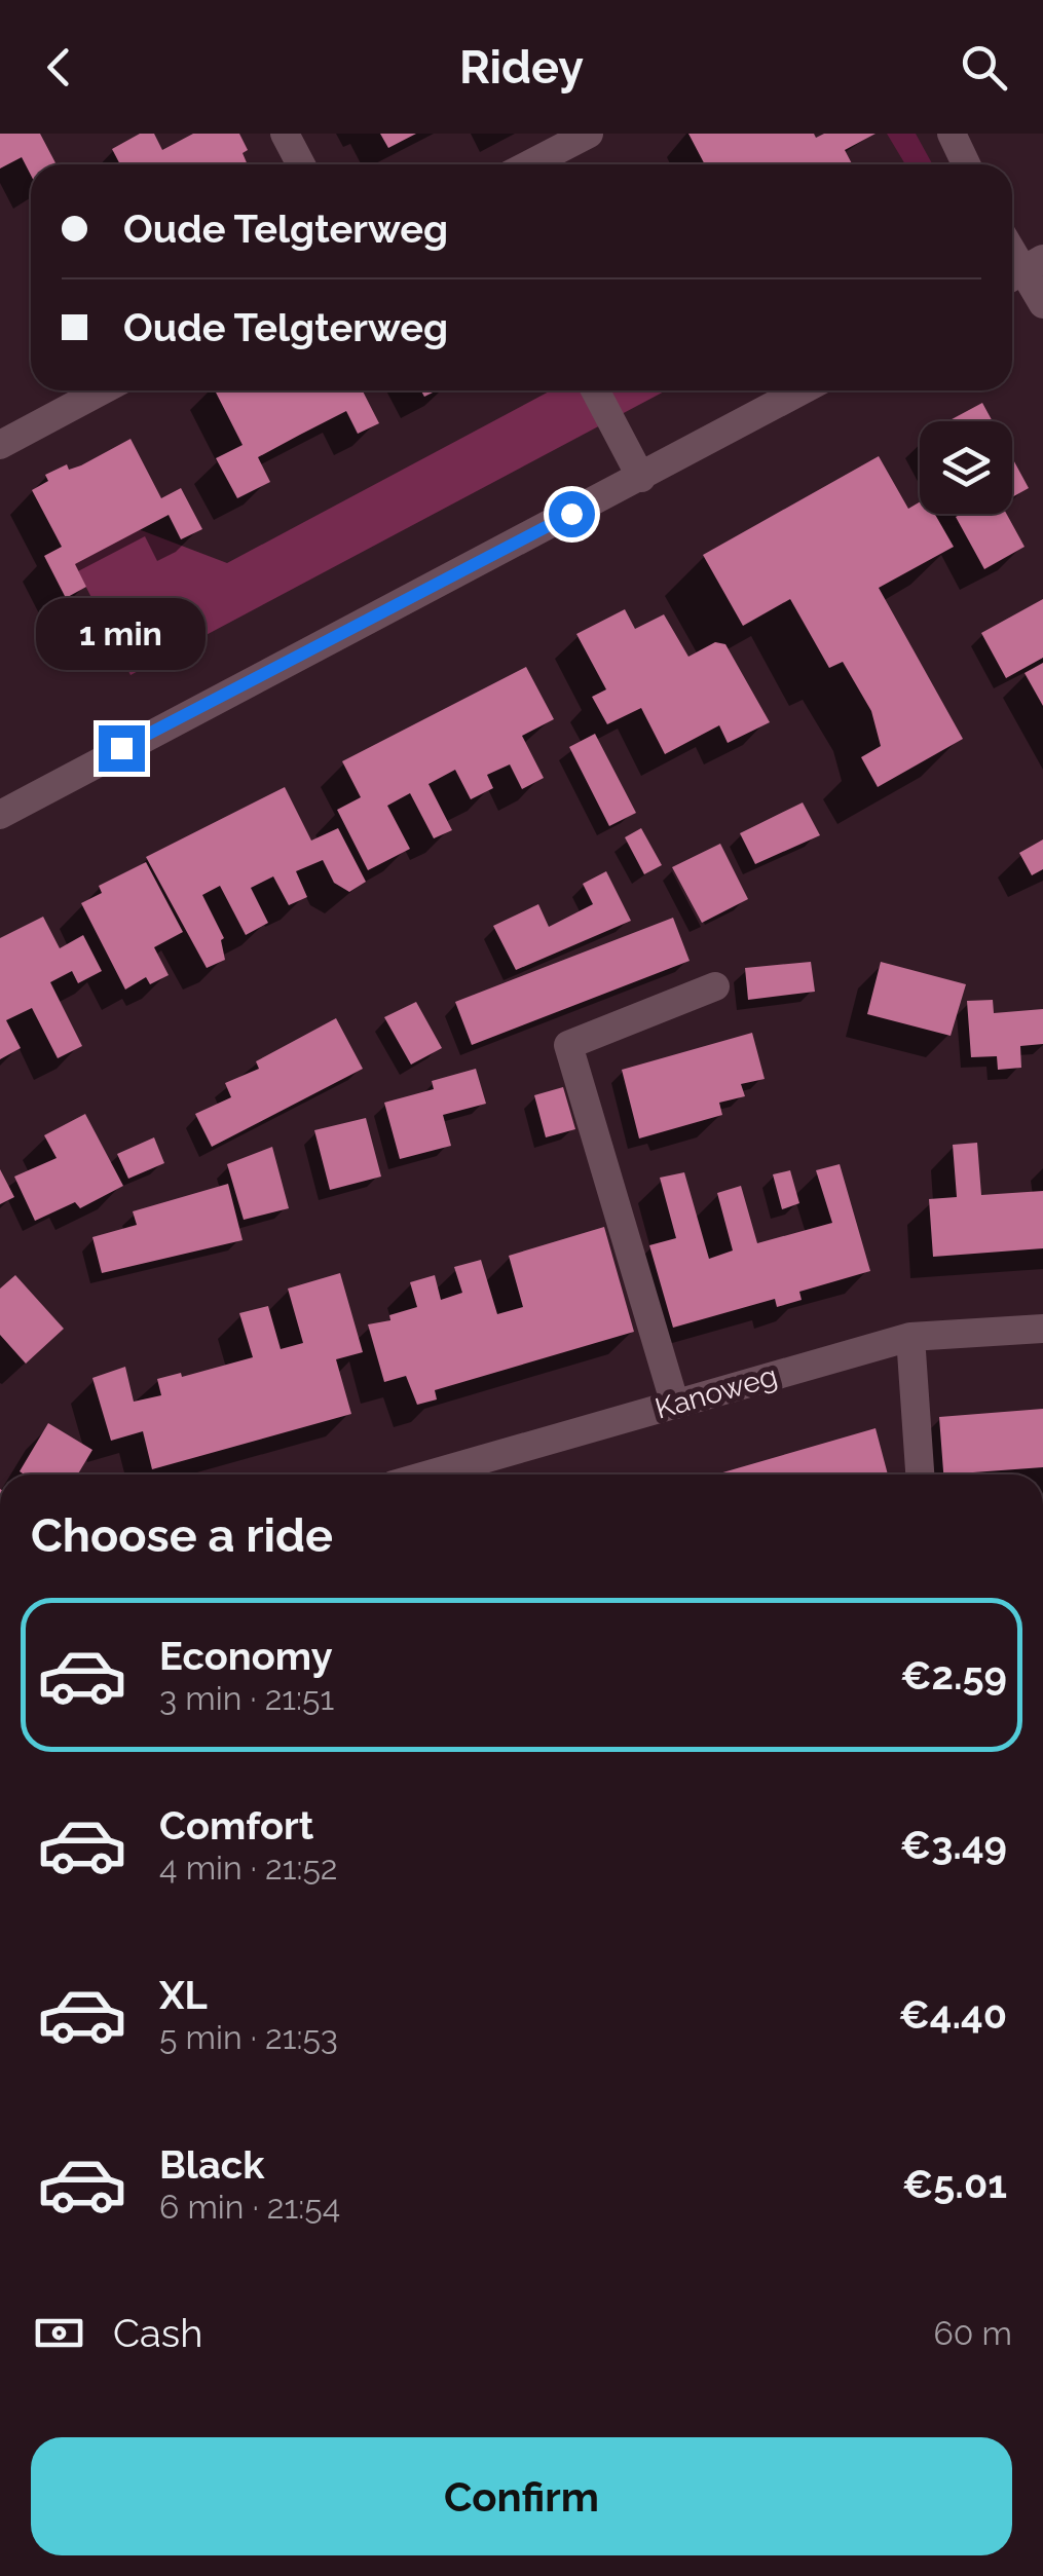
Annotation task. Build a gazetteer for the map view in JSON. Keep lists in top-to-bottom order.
{
  "streets": {
    "street": ["Kanoweg"]
  },
  "page": {
    "header": "Ridey",
    "banner": ["Oude Telgterweg", "Oude Telgterweg"],
    "bubble": "1 min",
    "heading": "Choose a ride",
    "list": [
      {
        "name": "Economy",
        "note": "3 min · 21:51",
        "value": "€2.59"
      },
      {
        "name": "Comfort",
        "note": "4 min · 21:52",
        "value": "€3.49"
      },
      {
        "name": "XL",
        "note": "5 min · 21:53",
        "value": "€4.40"
      },
      {
        "name": "Black",
        "note": "6 min · 21:54",
        "value": "€5.01"
      }
    ],
    "pay": ["Cash", "60 m"],
    "buttons": "Confirm"
  }
}
